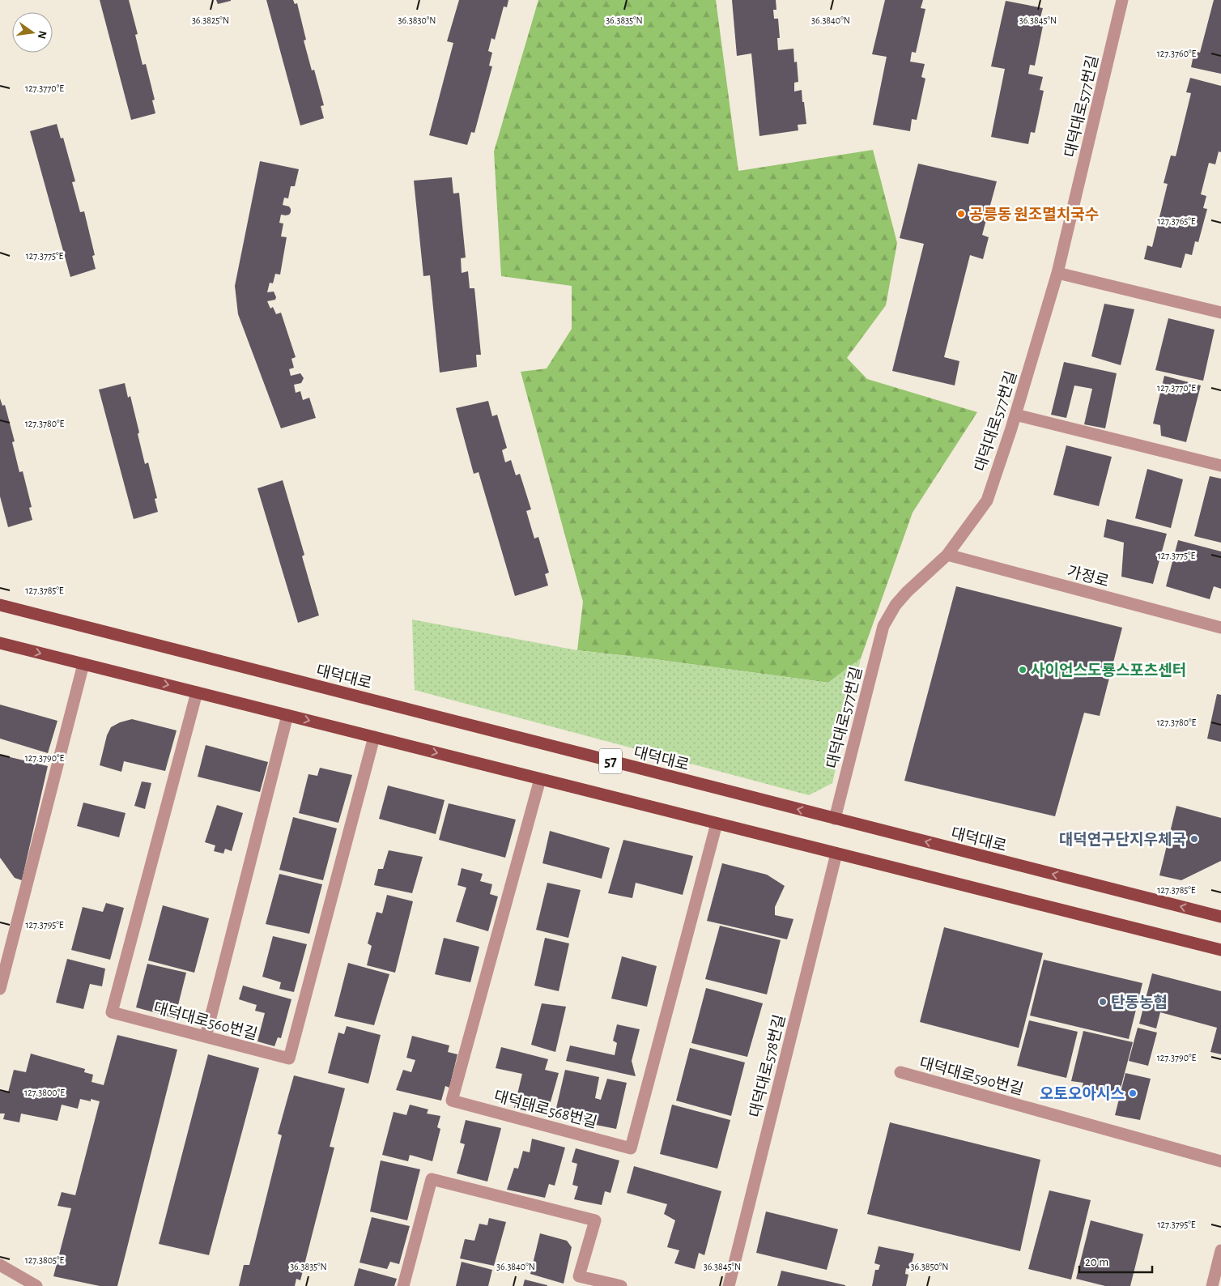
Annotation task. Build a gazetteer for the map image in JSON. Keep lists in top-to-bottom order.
{
  "streets": {
    "main road": ["대덕대로", "57"],
    "street": [
      "대덕대로577번길",
      "가정로",
      "대덕대로560번길",
      "대덕대로578번길",
      "대덕대로590번길",
      "대덕대로568번길"
    ]
  },
  "crossings": [
    ["대덕대로577번길", "가정로"],
    ["대덕대로577번길", "대덕대로"],
    ["57", "대덕대로560번길"],
    ["57", "대덕대로578번길"],
    ["57", "대덕대로568번길"]
  ],
  "places": [
    "공릉동 원조멸치국수",
    "사이언스도룡스포츠센터",
    "대덕연구단지우체국",
    "탄동농협",
    "오토오아시스"
  ],
  "scale_bar": "20 m",
  "north": "right",
  "coordinates": [
    "36.3825°N",
    "36.3830°N",
    "36.3835°N",
    "36.3840°N",
    "36.3845°N",
    "127.3760°E",
    "127.3770°E",
    "127.3765°E",
    "127.3775°E",
    "127.3780°E",
    "127.3785°E",
    "127.3790°E",
    "127.3795°E",
    "127.3800°E",
    "127.3805°E",
    "36.3850°N"
  ]
}
